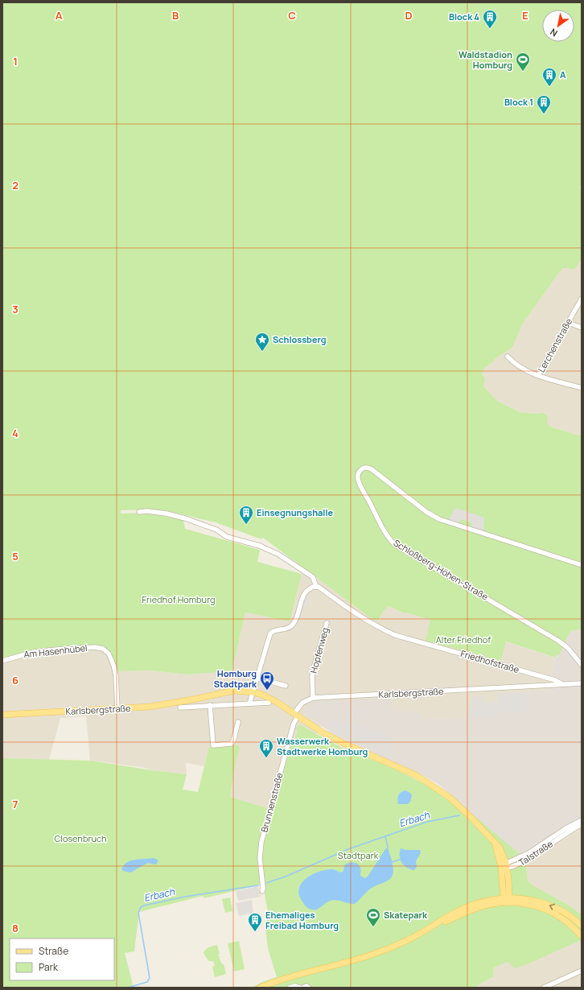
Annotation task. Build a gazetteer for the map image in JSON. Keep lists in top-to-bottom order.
{
  "streets": {
    "main road": ["Karlsbergstraße"],
    "street": [
      "Lerchenstraße",
      "Schloßberg-Höhen-Straße",
      "Hopfenweg",
      "Am Hasenhübel",
      "Friedhofstraße",
      "Brunnenstraße",
      "Talstraße"
    ]
  },
  "crossings": [
    ["Hopfenweg", "Karlsbergstraße"],
    ["Am Hasenhübel", "Karlsbergstraße"],
    ["Friedhofstraße", "Karlsbergstraße"],
    ["Karlsbergstraße", "Brunnenstraße"]
  ],
  "water": ["Erbach"],
  "parks": [
    "Friedhof Homburg",
    "Alter Friedhof",
    "Closenbruch",
    "Stadtpark"
  ],
  "places": {
    "building": [
      "Block 4",
      "A",
      "Block 1",
      "Einsegnungshalle",
      "Wasserwerk Stadtwerke Homburg",
      "Ehemaliges Freibad Homburg"
    ],
    "sports": ["Waldstadion Homburg", "Skatepark"],
    "place": ["Schlossberg"],
    "bus stop": ["Homburg Stadtpark"]
  },
  "legend": ["Straße", "Park"],
  "north": "bottom left",
  "grid": {
    "columns": [
      "A",
      "B",
      "C",
      "D",
      "E"
    ],
    "rows": [
      "1",
      "2",
      "3",
      "4",
      "5",
      "6",
      "7",
      "8"
    ]
  }
}
